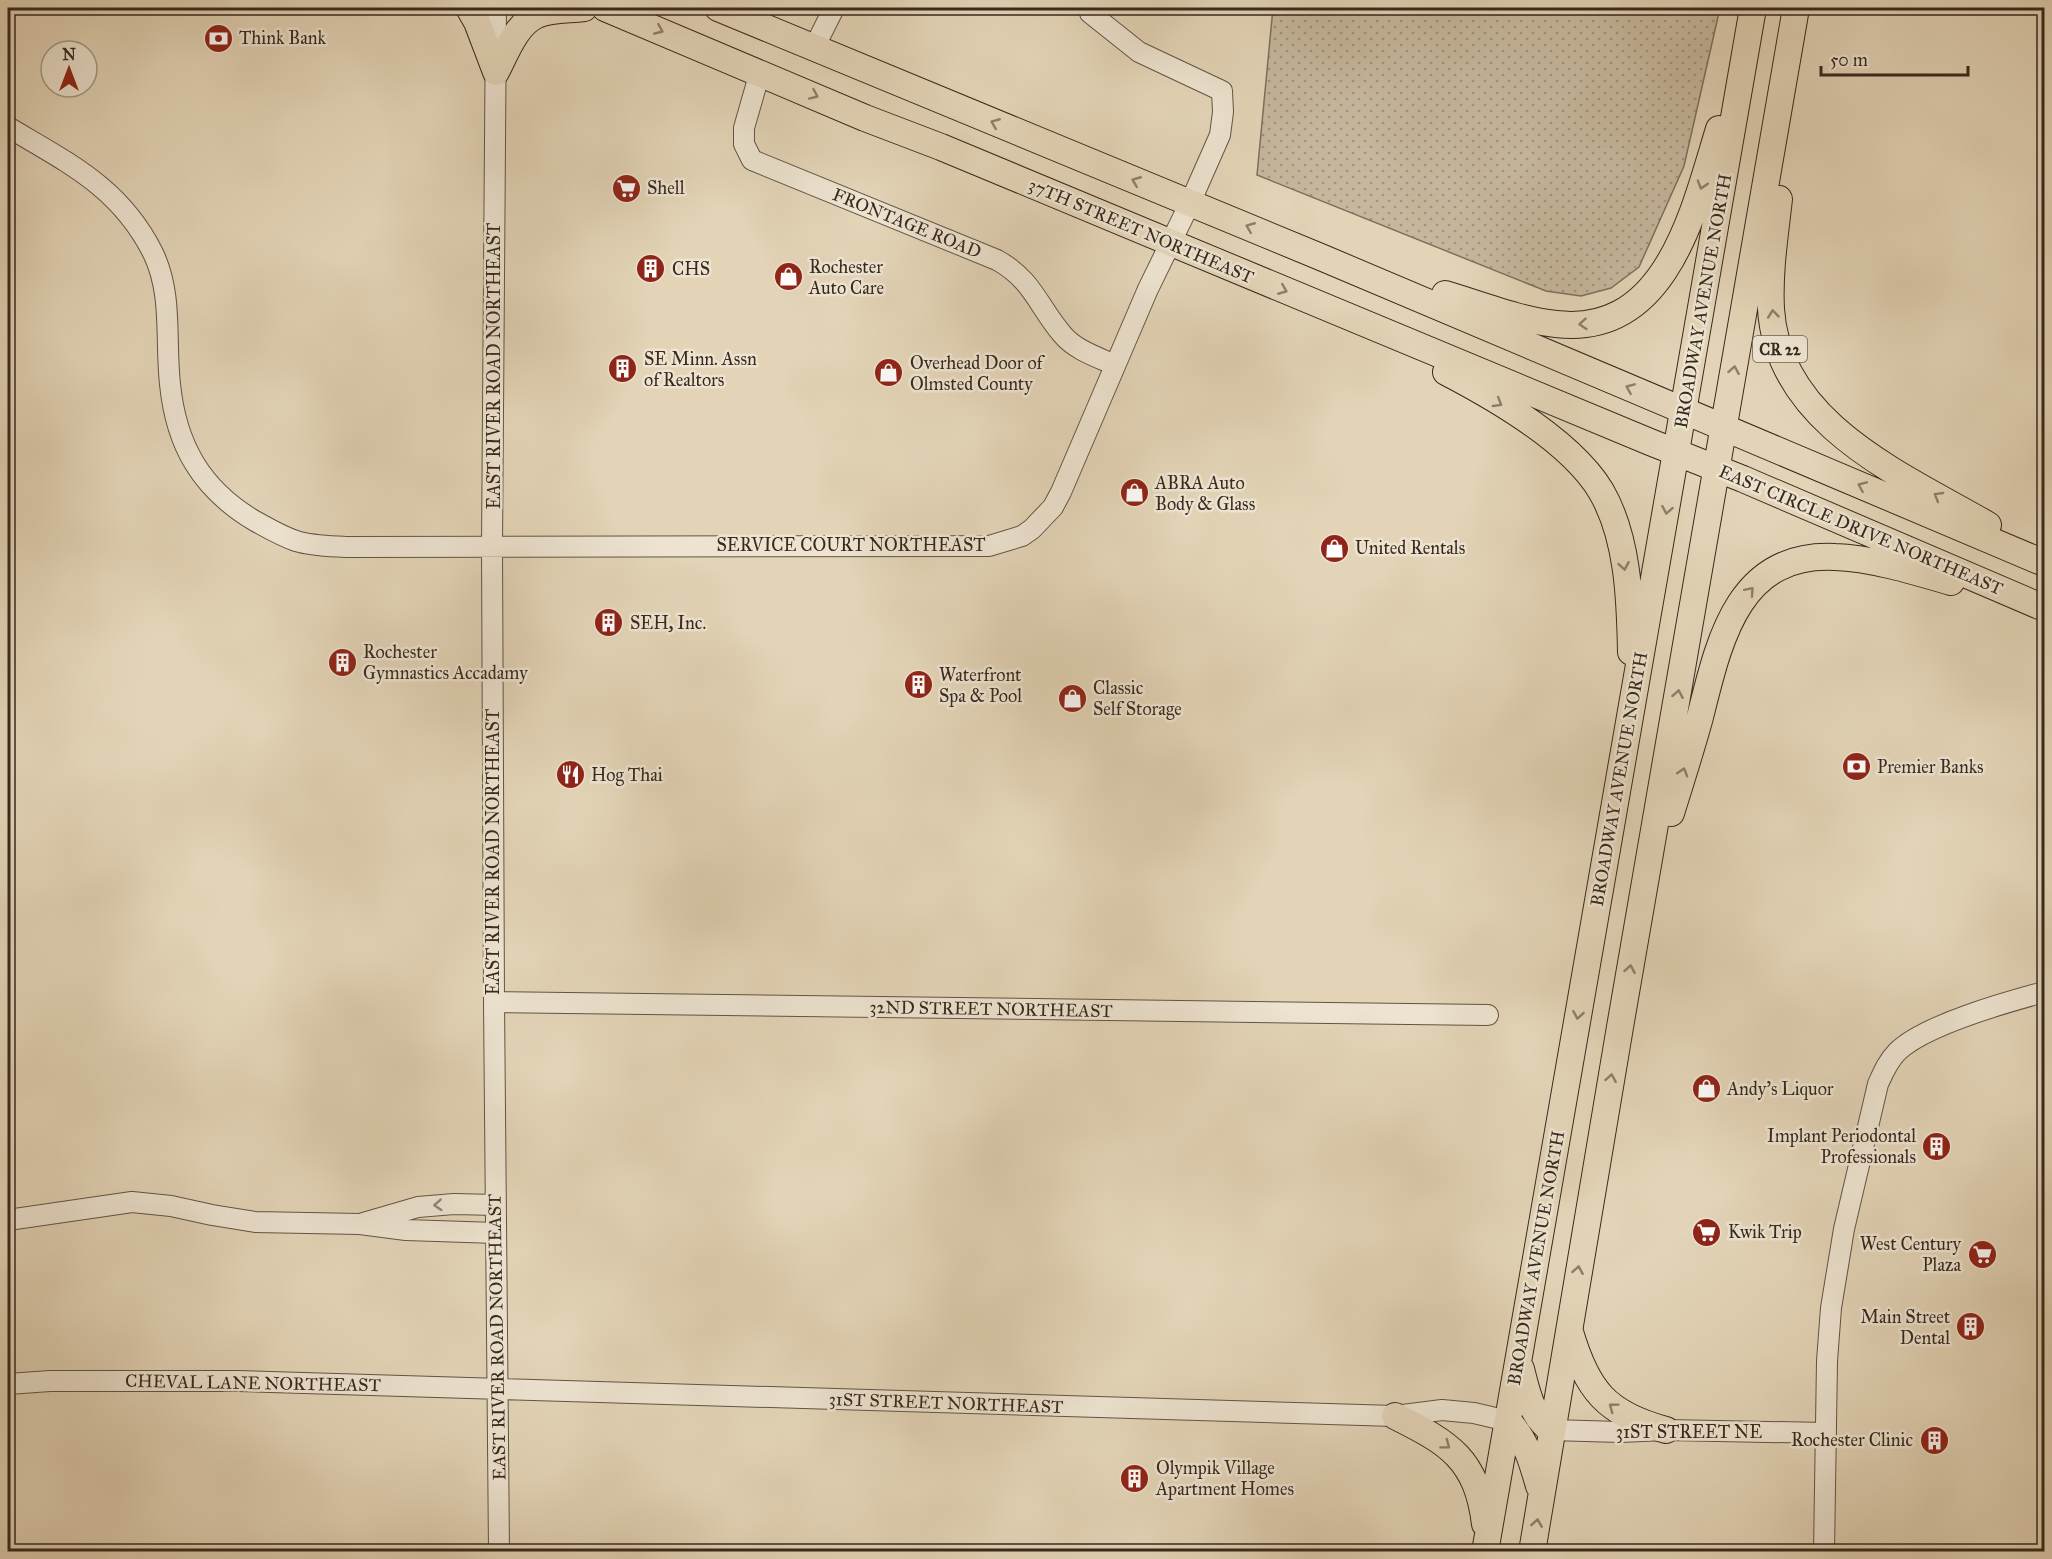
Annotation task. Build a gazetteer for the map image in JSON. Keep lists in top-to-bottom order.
{
  "streets": {
    "main road": [
      "37TH STREET NORTHEAST",
      "BROADWAY AVENUE NORTH",
      "CR 22",
      "EAST CIRCLE DRIVE NORTHEAST"
    ],
    "street": [
      "FRONTAGE ROAD",
      "EAST RIVER ROAD NORTHEAST",
      "SERVICE COURT NORTHEAST",
      "32ND STREET NORTHEAST",
      "CHEVAL LANE NORTHEAST",
      "31ST STREET NORTHEAST",
      "31ST STREET NE"
    ]
  },
  "crossings": [
    ["FRONTAGE ROAD", "37TH STREET NORTHEAST"],
    ["FRONTAGE ROAD", "SERVICE COURT NORTHEAST"],
    ["37TH STREET NORTHEAST", "BROADWAY AVENUE NORTH"],
    ["37TH STREET NORTHEAST", "EAST CIRCLE DRIVE NORTHEAST"],
    ["37TH STREET NORTHEAST", "SERVICE COURT NORTHEAST"],
    ["BROADWAY AVENUE NORTH", "EAST CIRCLE DRIVE NORTHEAST"],
    ["BROADWAY AVENUE NORTH", "31ST STREET NORTHEAST"],
    ["CR 22", "EAST CIRCLE DRIVE NORTHEAST"],
    ["EAST RIVER ROAD NORTHEAST", "SERVICE COURT NORTHEAST"],
    ["EAST RIVER ROAD NORTHEAST", "32ND STREET NORTHEAST"],
    ["EAST RIVER ROAD NORTHEAST", "CHEVAL LANE NORTHEAST"],
    ["EAST RIVER ROAD NORTHEAST", "31ST STREET NORTHEAST"],
    ["CHEVAL LANE NORTHEAST", "31ST STREET NORTHEAST"]
  ],
  "places": {
    "bank": ["Think Bank", "Premier Banks"],
    "supermarket": ["Shell", "Kwik Trip", "West Century Plaza"],
    "building": [
      "CHS",
      "SE Minn. Assn of Realtors",
      "SEH, Inc.",
      "Rochester Gymnastics Accadamy",
      "Waterfront Spa & Pool",
      "Implant Periodontal Professionals",
      "Main Street Dental",
      "Rochester Clinic",
      "Olympik Village Apartment Homes"
    ],
    "shop": [
      "Rochester Auto Care",
      "Overhead Door of Olmsted County",
      "ABRA Auto Body & Glass",
      "United Rentals",
      "Classic Self Storage",
      "Andy's Liquor"
    ],
    "restaurant": ["Hog Thai"]
  },
  "scale_bar": "50 m",
  "north": "top"
}
